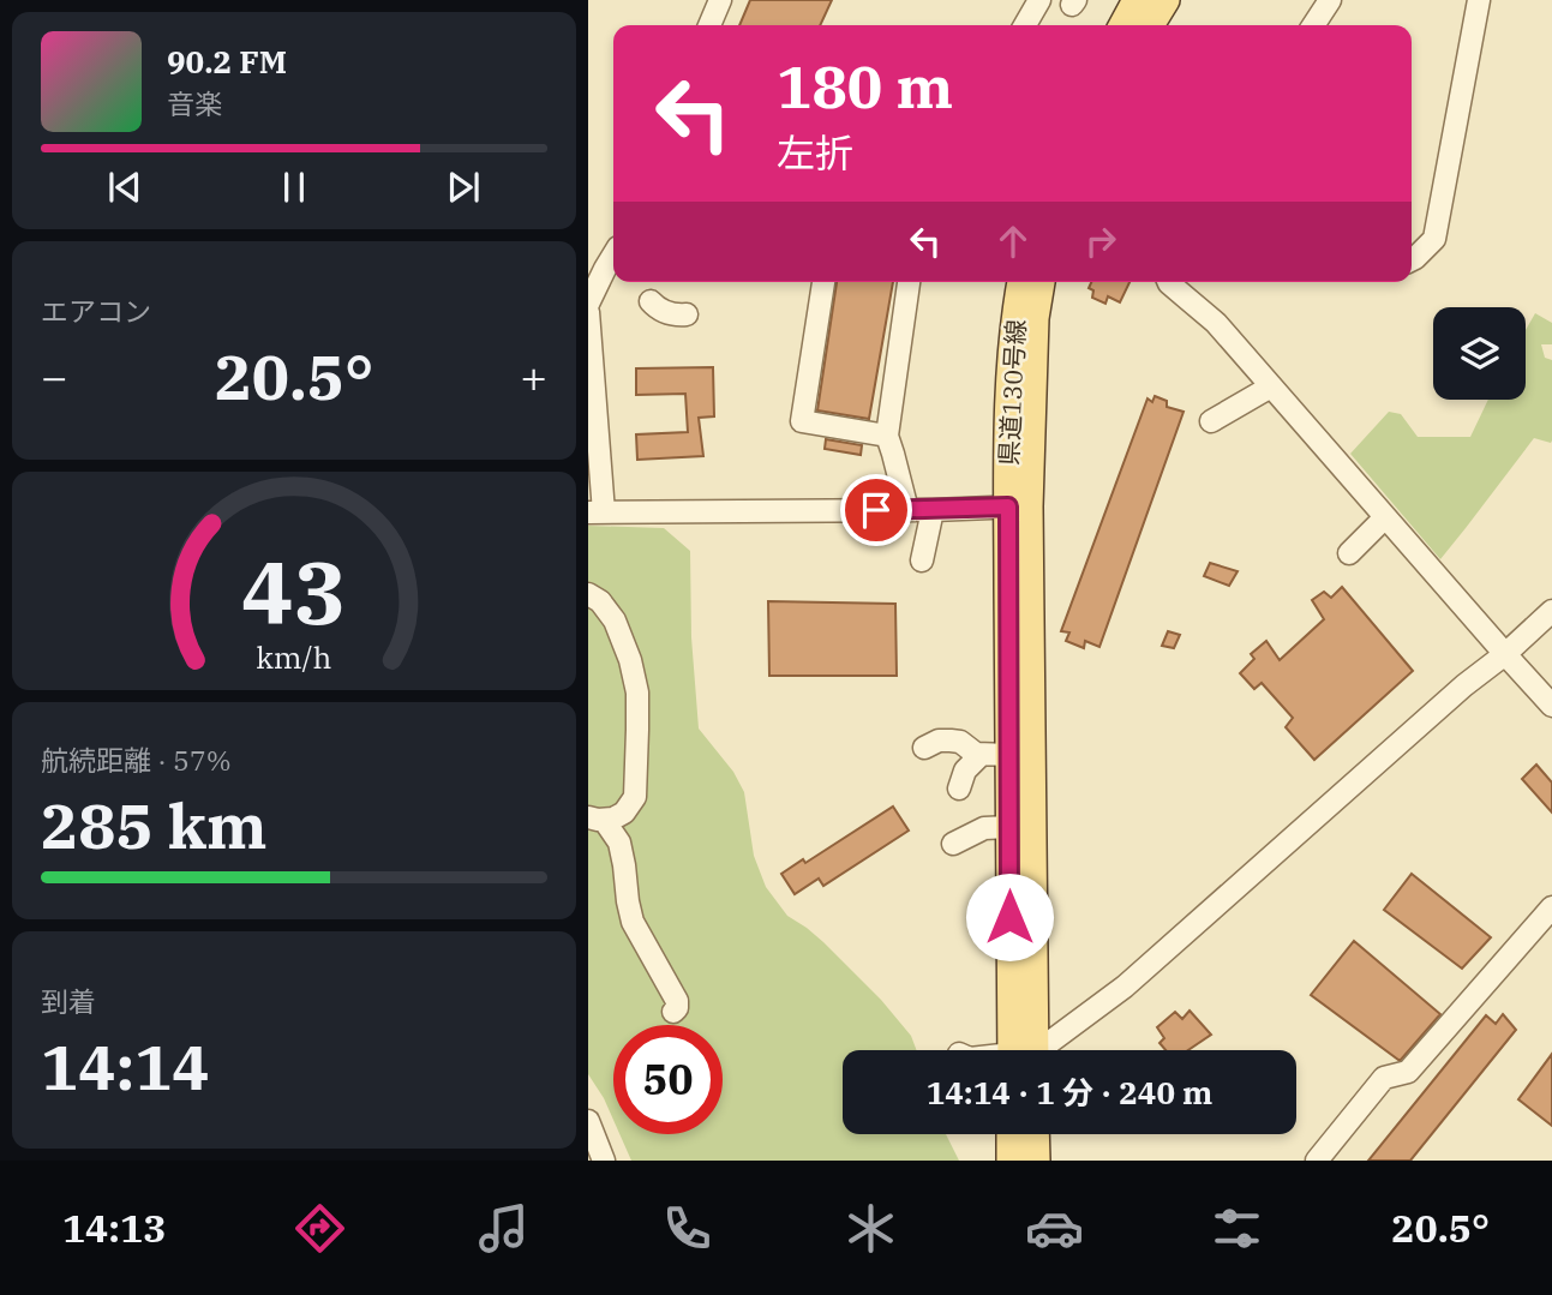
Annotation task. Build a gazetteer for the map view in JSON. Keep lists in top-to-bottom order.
{
  "streets": {
    "main road": ["県道130号線"]
  },
  "page": {
    "turn": ["180 m", "左折"],
    "song": ["90.2 FM", "音楽"],
    "tile": [
      "エアコン",
      ["航続距離 · 57%", "285 km"],
      ["到着", "14:14"]
    ],
    "heat": ["−", "20.5°", "+"],
    "limit": "50",
    "trip": "14:14 · 1 分 · 240 m",
    "tabs": ["14:13", "20.5°"],
    "gauge": ["43", "km/h"]
  }
}
